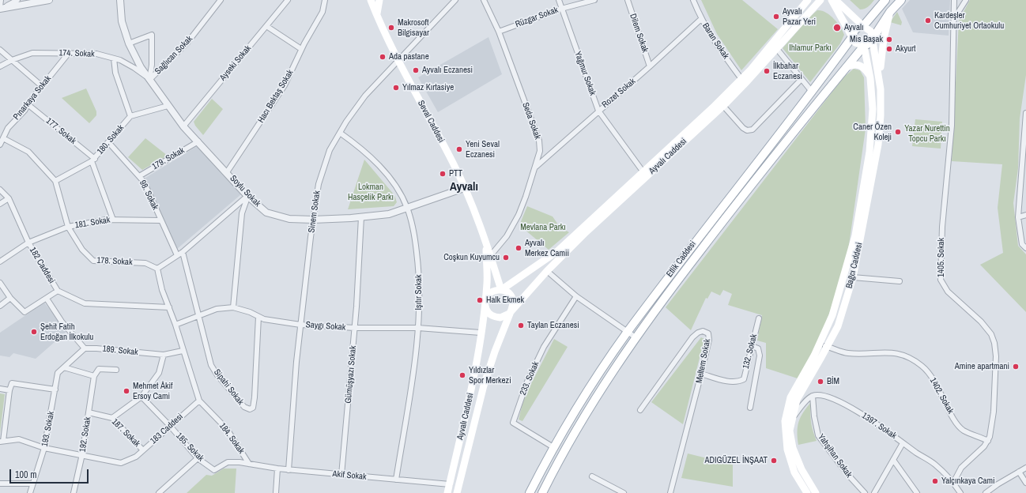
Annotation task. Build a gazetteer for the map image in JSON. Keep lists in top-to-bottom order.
{
  "streets": {
    "main road": [
      "Seval Caddesi",
      "Ayvalı Caddesi",
      "Etlik Caddesi",
      "Bağcı Caddesi"
    ],
    "street": [
      "Rüzgar Sokak",
      "Dilem Sokak",
      "Baran Sokak",
      "174. Sokak",
      "Sağlıcan Sokak",
      "Ayseki Sokak",
      "Yağmur Sokak",
      "Rozet Sokak",
      "Hacı Bektaş Sokak",
      "Pınarkaya Sokak",
      "Seda Sokak",
      "177. Sokak",
      "180. Sokak",
      "179. Sokak",
      "Soylu Sokak",
      "98. Sokak",
      "Sinem Sokak",
      "181. Sokak",
      "1405. Sokak",
      "178. Sokak",
      "182 Caddesi",
      "Işıtır Sokak",
      "Saygı Sokak",
      "189. Sokak",
      "132. Sokak",
      "Meltem Sokak",
      "Gümüşyazı Sokak",
      "233. Sokak",
      "Sipahi Sokak",
      "1402. Sokak",
      "1397. Sokak",
      "193. Sokak",
      "183 Caddesi",
      "187. Sokak",
      "192. Sokak",
      "184. Sokak",
      "185. Sokak",
      "Yahşihan Sokak",
      "Akif Sokak"
    ]
  },
  "crossings": [
    ["Rüzgar Sokak", "Yağmur Sokak"],
    ["Rüzgar Sokak", "Seda Sokak"],
    ["Dilem Sokak", "Rozet Sokak"],
    ["Baran Sokak", "Rozet Sokak"],
    ["Baran Sokak", "Ayvalı Caddesi"],
    ["174. Sokak", "Sağlıcan Sokak"],
    ["174. Sokak", "Pınarkaya Sokak"],
    ["174. Sokak", "Soylu Sokak"],
    ["Sağlıcan Sokak", "Soylu Sokak"],
    ["Ayseki Sokak", "Soylu Sokak"],
    ["Yağmur Sokak", "Rozet Sokak"],
    ["Yağmur Sokak", "Ayvalı Caddesi"],
    ["Rozet Sokak", "Seda Sokak"],
    ["Hacı Bektaş Sokak", "Soylu Sokak"],
    ["Pınarkaya Sokak", "177. Sokak"],
    ["Pınarkaya Sokak", "178. Sokak"],
    ["Seda Sokak", "Seval Caddesi"],
    ["Seval Caddesi", "Ayvalı Caddesi"],
    ["Seval Caddesi", "Soylu Sokak"],
    ["Seval Caddesi", "Sinem Sokak"],
    ["177. Sokak", "180. Sokak"],
    ["180. Sokak", "Soylu Sokak"],
    ["180. Sokak", "98. Sokak"],
    ["180. Sokak", "178. Sokak"],
    ["Ayvalı Caddesi", "Saygı Sokak"],
    ["Ayvalı Caddesi", "Akif Sokak"],
    ["179. Sokak", "Soylu Sokak"],
    ["179. Sokak", "98. Sokak"],
    ["Soylu Sokak", "Sinem Sokak"],
    ["Soylu Sokak", "Işıtır Sokak"],
    ["Soylu Sokak", "Gümüşyazı Sokak"],
    ["98. Sokak", "181. Sokak"],
    ["Sinem Sokak", "Işıtır Sokak"],
    ["Sinem Sokak", "Saygı Sokak"],
    ["Sinem Sokak", "Akif Sokak"],
    ["181. Sokak", "178. Sokak"],
    ["181. Sokak", "182 Caddesi"],
    ["1405. Sokak", "1402. Sokak"],
    ["Etlik Caddesi", "Bağcı Caddesi"],
    ["Etlik Caddesi", "233. Sokak"],
    ["Bağcı Caddesi", "1402. Sokak"],
    ["Işıtır Sokak", "Saygı Sokak"],
    ["Işıtır Sokak", "Akif Sokak"],
    ["Saygı Sokak", "Gümüşyazı Sokak"],
    ["Saygı Sokak", "Sipahi Sokak"],
    ["132. Sokak", "Meltem Sokak"],
    ["Gümüşyazı Sokak", "Akif Sokak"],
    ["1397. Sokak", "Yahşihan Sokak"],
    ["193. Sokak", "183 Caddesi"],
    ["183 Caddesi", "187. Sokak"],
    ["183 Caddesi", "192. Sokak"],
    ["183 Caddesi", "184. Sokak"],
    ["183 Caddesi", "185. Sokak"],
    ["187. Sokak", "192. Sokak"],
    ["184. Sokak", "185. Sokak"],
    ["184. Sokak", "Akif Sokak"],
    ["185. Sokak", "Akif Sokak"]
  ],
  "districts": ["Ayvalı"],
  "parks": [
    "Ihlamur Parkı",
    "Yazar Nurettin Topcu Parkı",
    "Lokman Hasçelik Parkı",
    "Mevlana Parkı"
  ],
  "places": [
    "Ayvalı Pazar Yeri",
    "Kardeşler Cumhuriyet Ortaokulu",
    "Makrosoft Bilgisayar",
    "Ayvalı",
    "Mis Başak",
    "Akyurt",
    "Ada pastane",
    "Ayvalı Eczanesi",
    "İlkbahar Eczanesi",
    "Yılmaz Kırtasiye",
    "Caner Özen Koleji",
    "Yeni Seval Eczanesi",
    "PTT",
    "Ayvalı Merkez Camii",
    "Coşkun Kuyumcu",
    "Halk Ekmek",
    "Taylan Eczanesi",
    "Şehit Fatih Erdoğan İlkokulu",
    "Amine apartmani",
    "Yıldızlar Spor Merkezi",
    "BİM",
    "Mehmet Âkif Ersoy Cami",
    "ADIGÜZEL İNŞAAT",
    "Yalçınkaya Cami"
  ],
  "scale_bar": "100 m"
}
